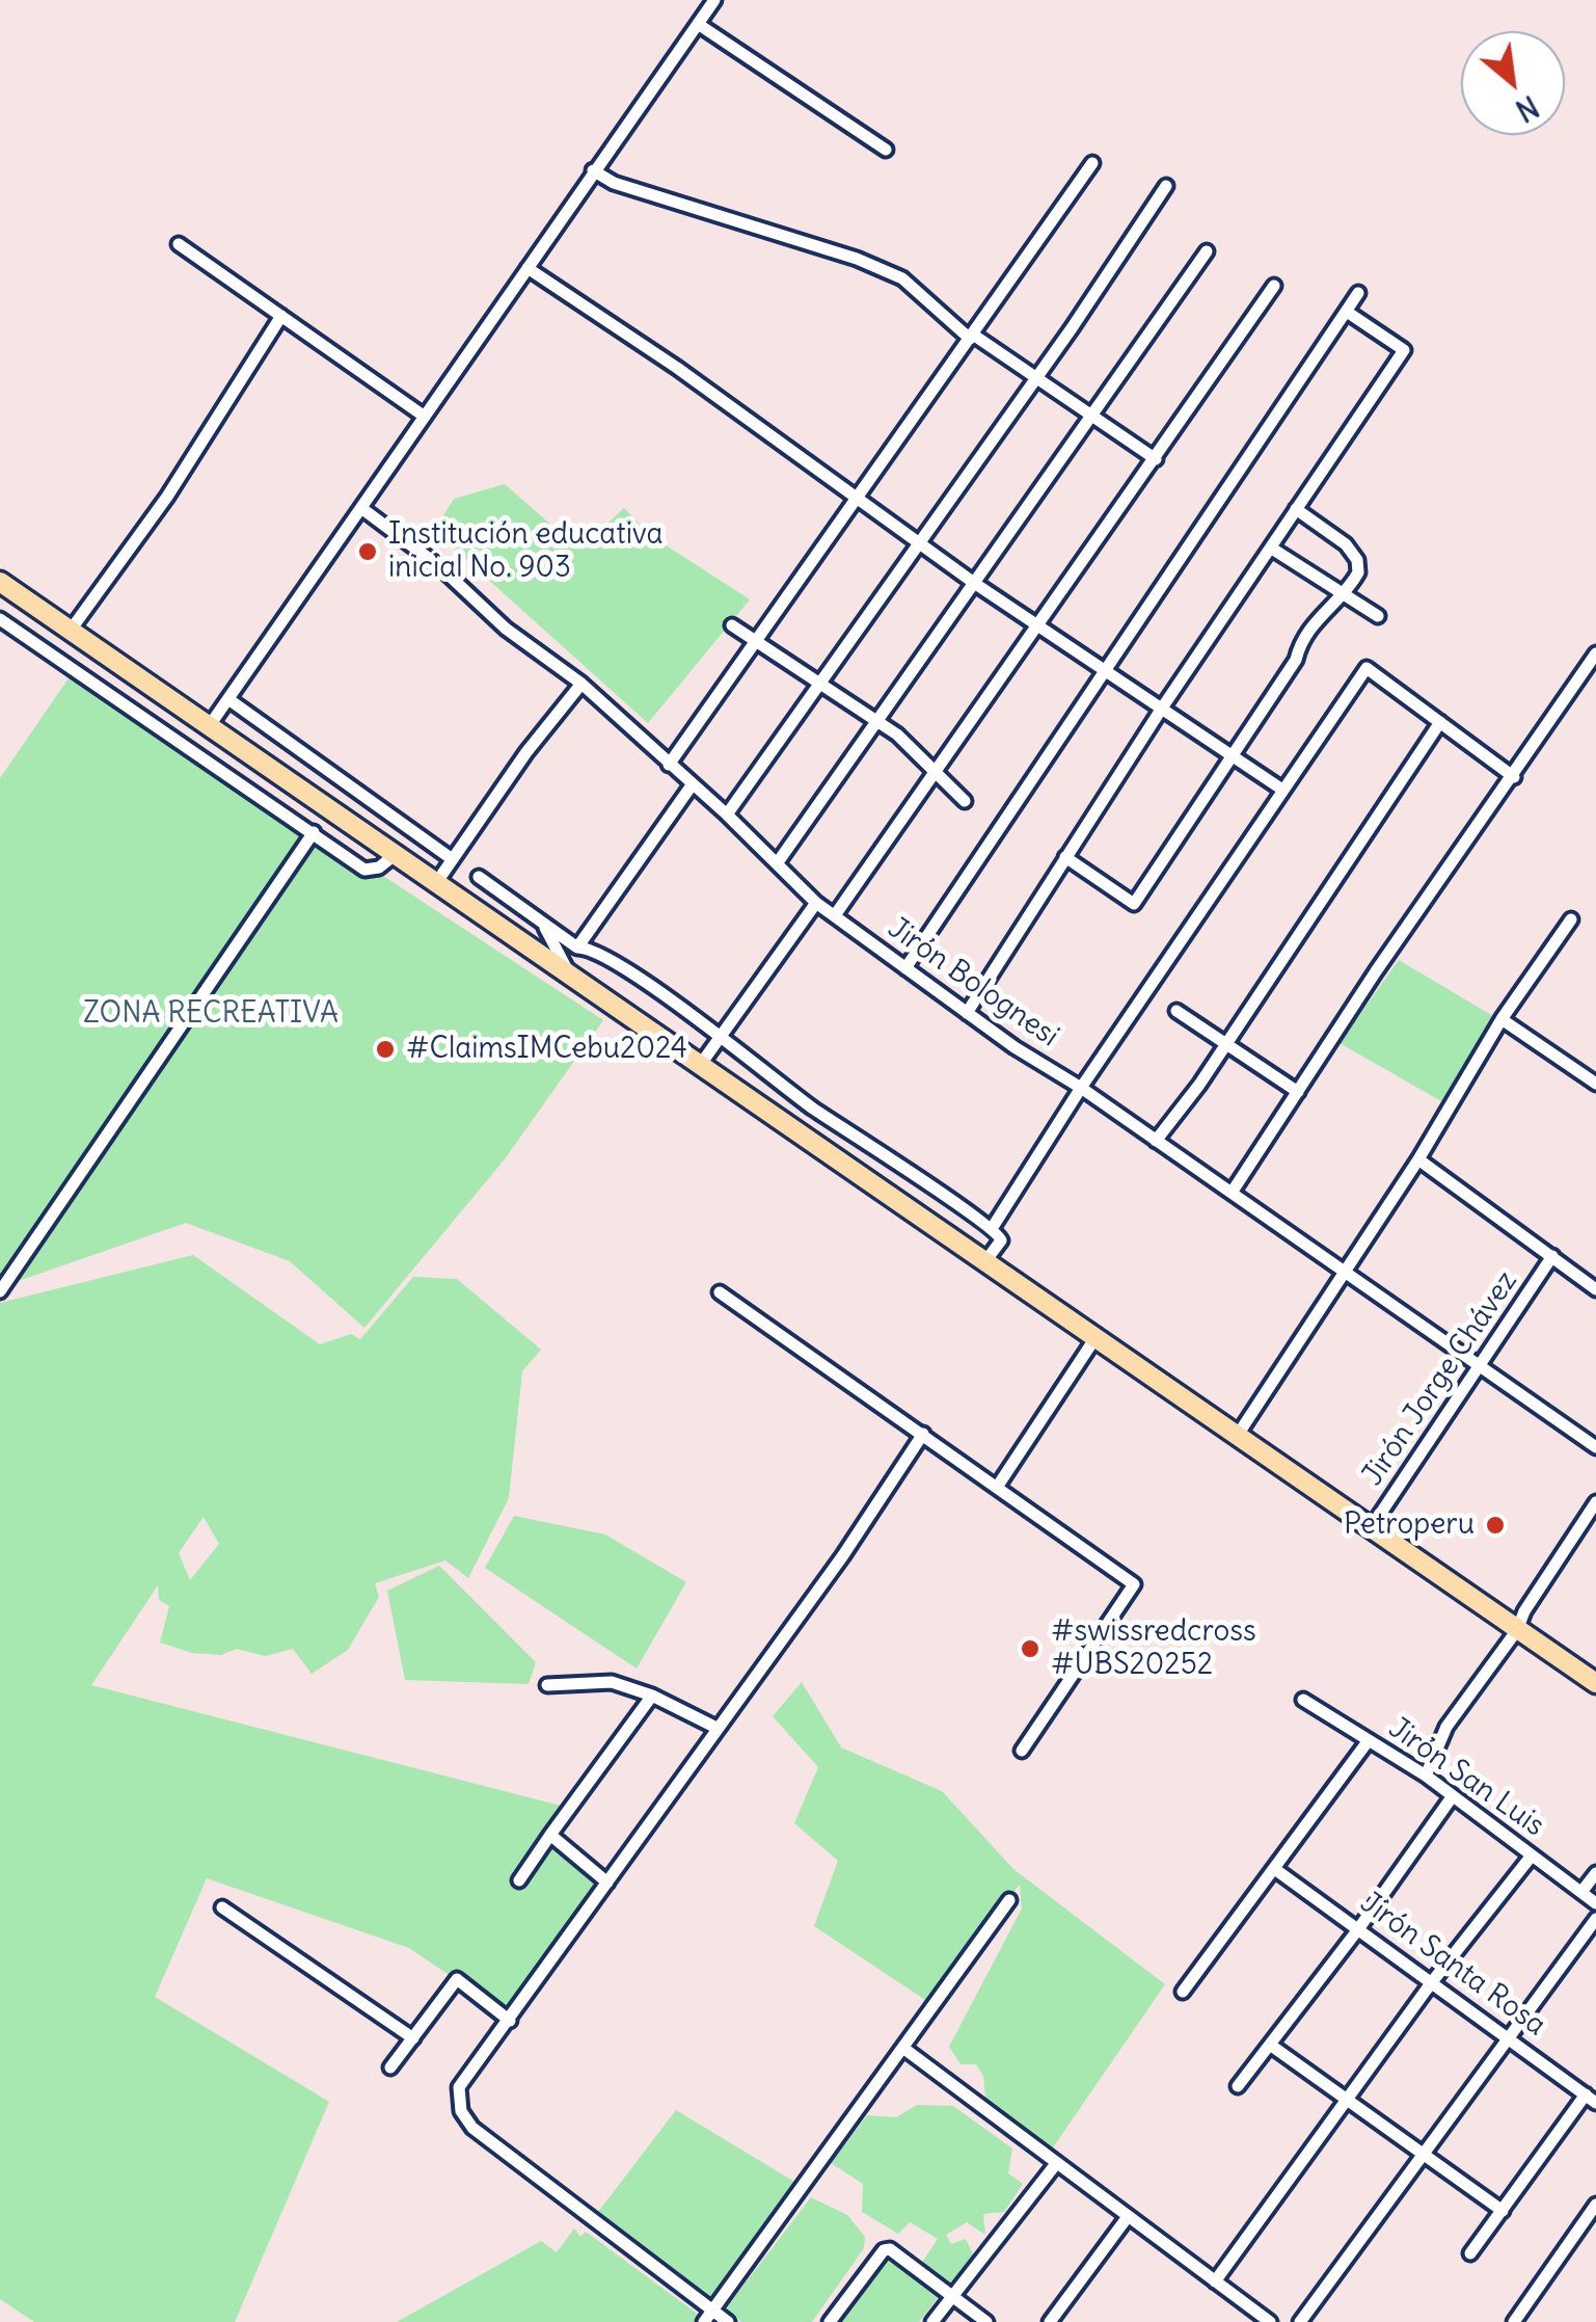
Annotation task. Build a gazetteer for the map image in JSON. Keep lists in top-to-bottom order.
{
  "streets": {
    "street": [
      "Jirón Bolognesi",
      "Jirón Jorge Chávez",
      "Jirón San Luis",
      "Jirón Santa Rosa"
    ]
  },
  "crossings": [
    ["Jirón Bolognesi", "Jirón Jorge Chávez"]
  ],
  "parks": ["ZONA RECREATIVA"],
  "places": [
    "Institución educativa inicial No. 903",
    "#ClaimsIMCebu2024",
    "Petroperu",
    "#swissredcross #UBS20252"
  ],
  "north": "bottom right"
}
